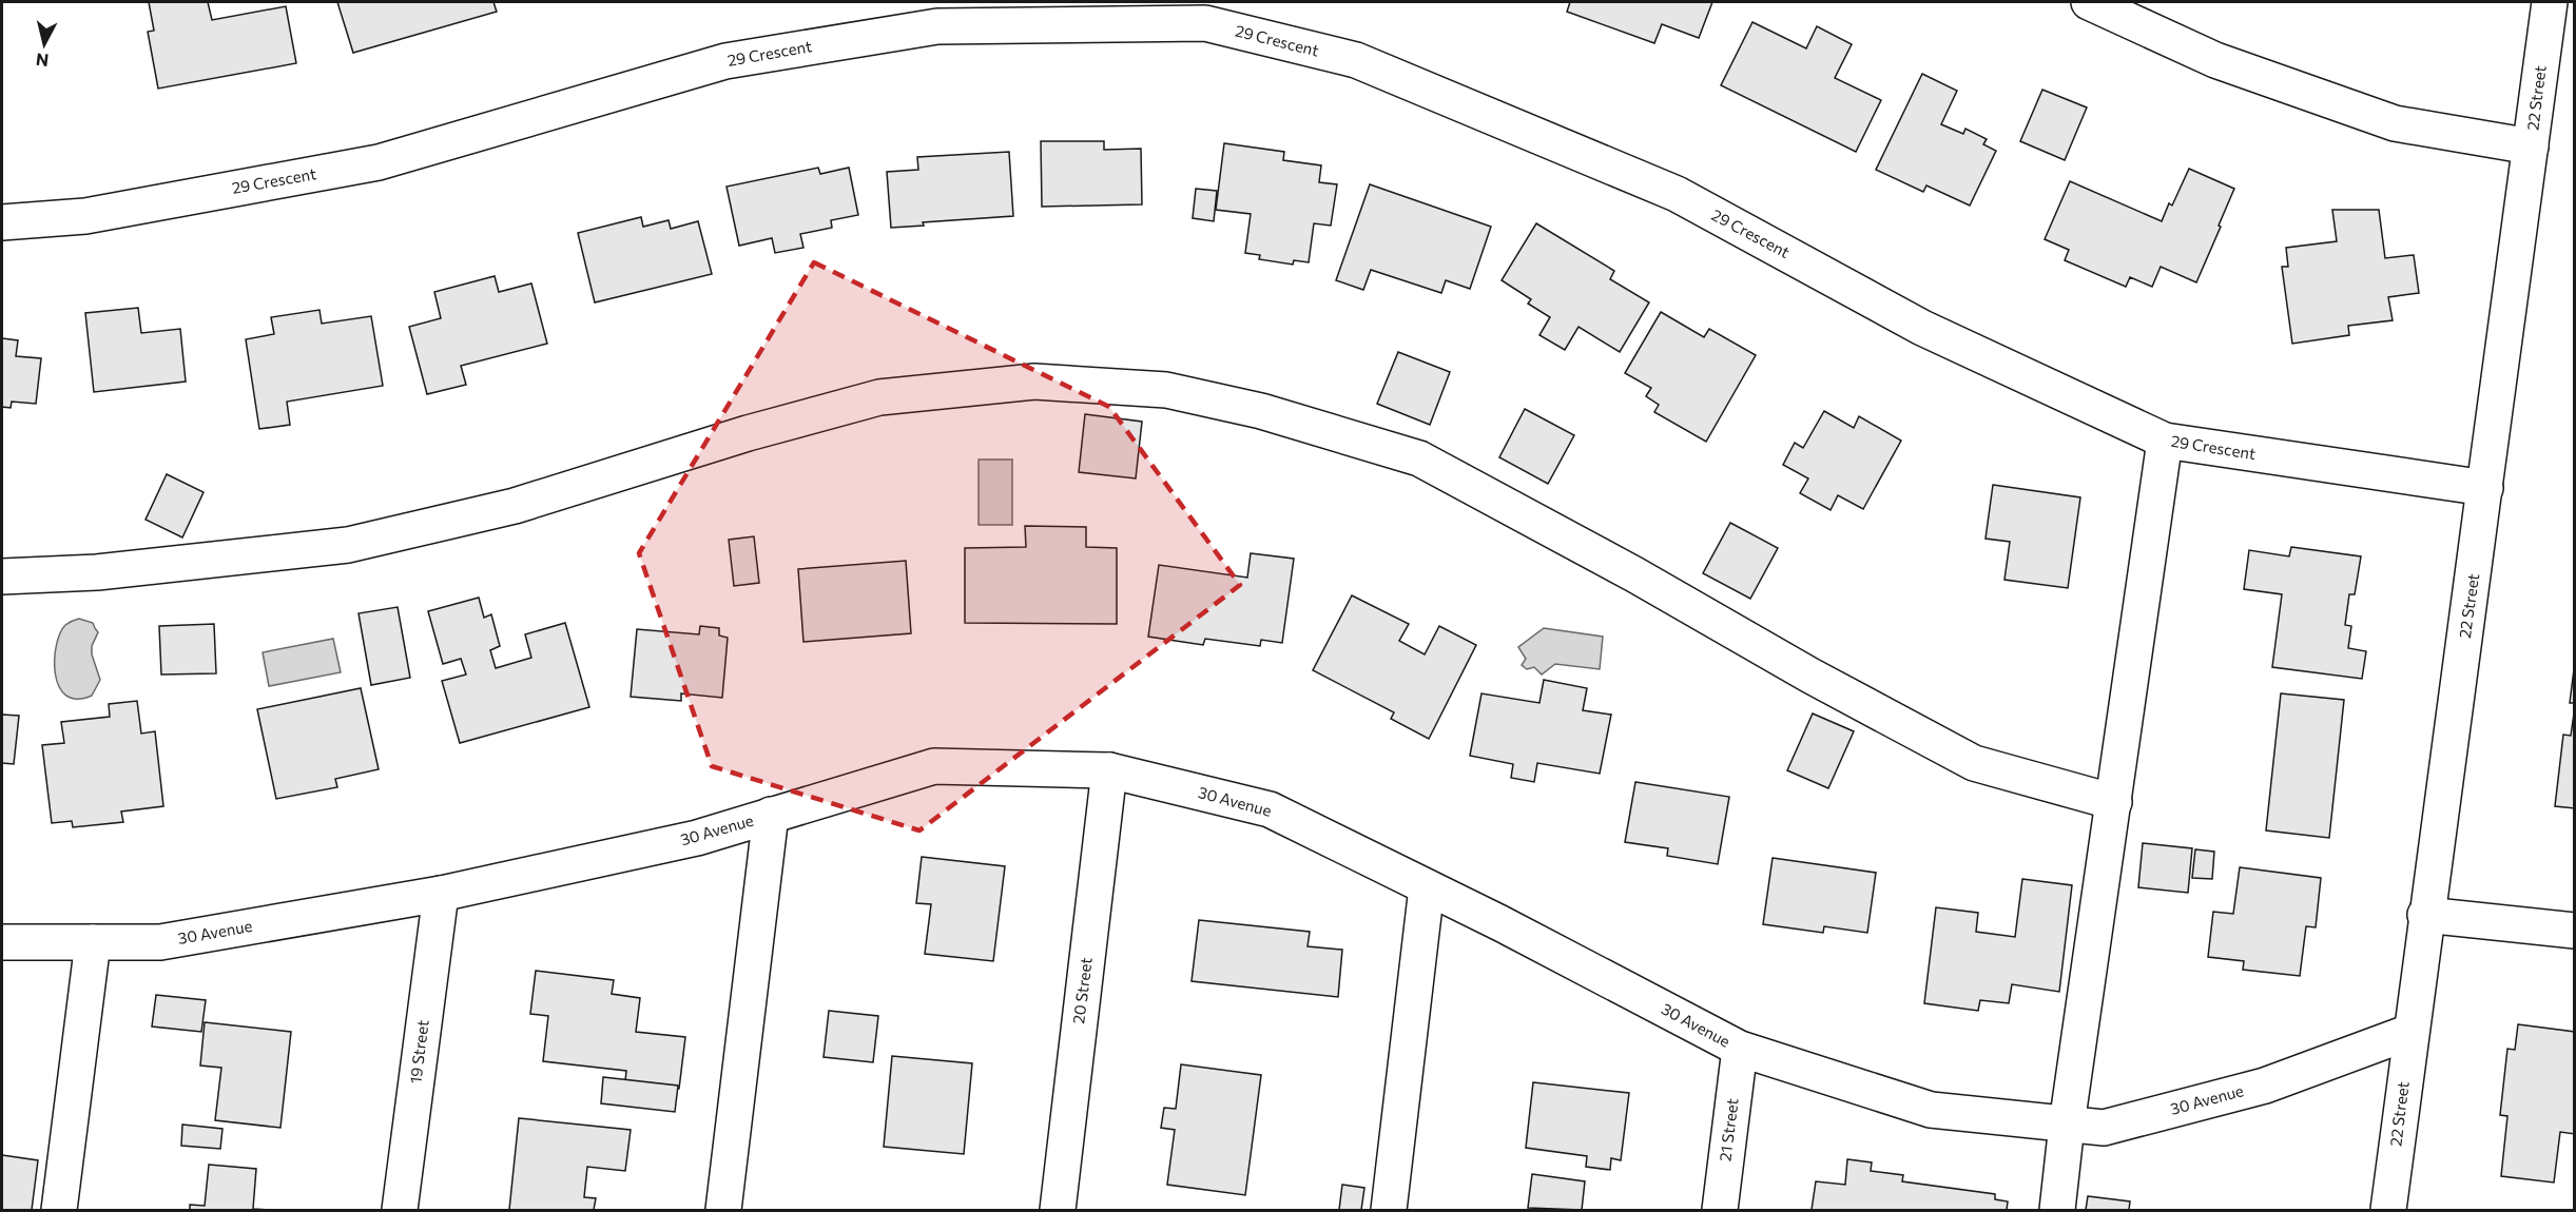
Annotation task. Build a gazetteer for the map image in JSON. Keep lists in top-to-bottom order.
{
  "streets": {
    "street": [
      "29 Crescent",
      "22 Street",
      "30 Avenue",
      "20 Street",
      "19 Street",
      "21 Street"
    ]
  },
  "crossings": [
    ["29 Crescent", "22 Street"],
    ["22 Street", "30 Avenue"],
    ["30 Avenue", "20 Street"],
    ["30 Avenue", "19 Street"],
    ["30 Avenue", "21 Street"]
  ],
  "north": "bottom"
}
